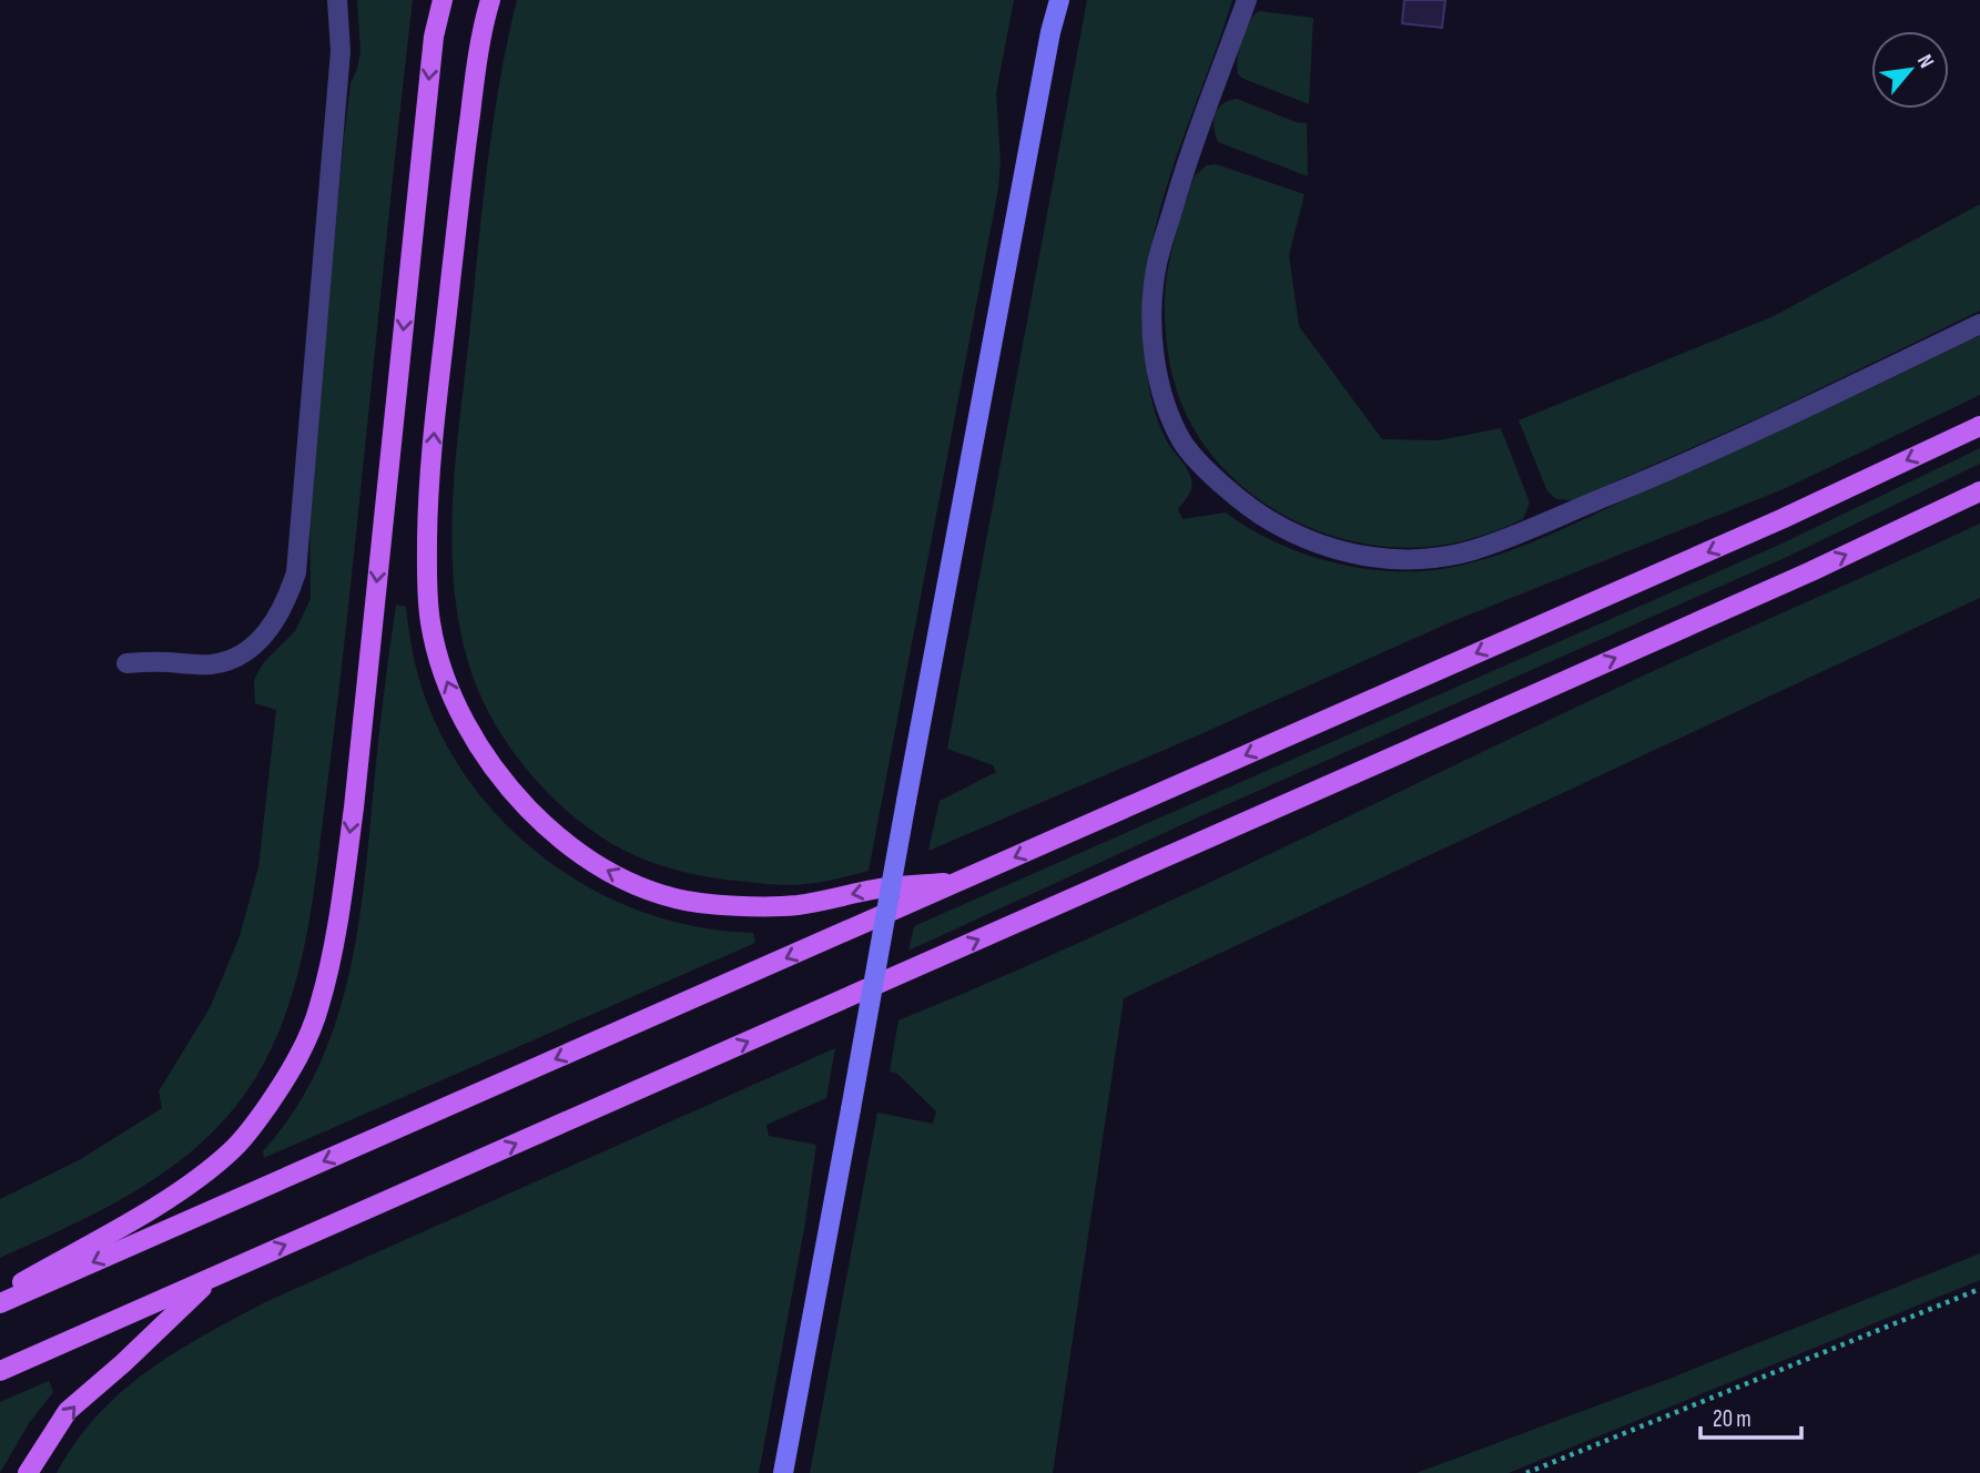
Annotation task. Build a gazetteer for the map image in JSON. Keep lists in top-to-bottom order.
{
  "scale_bar": "20 m",
  "north": "top right"
}
